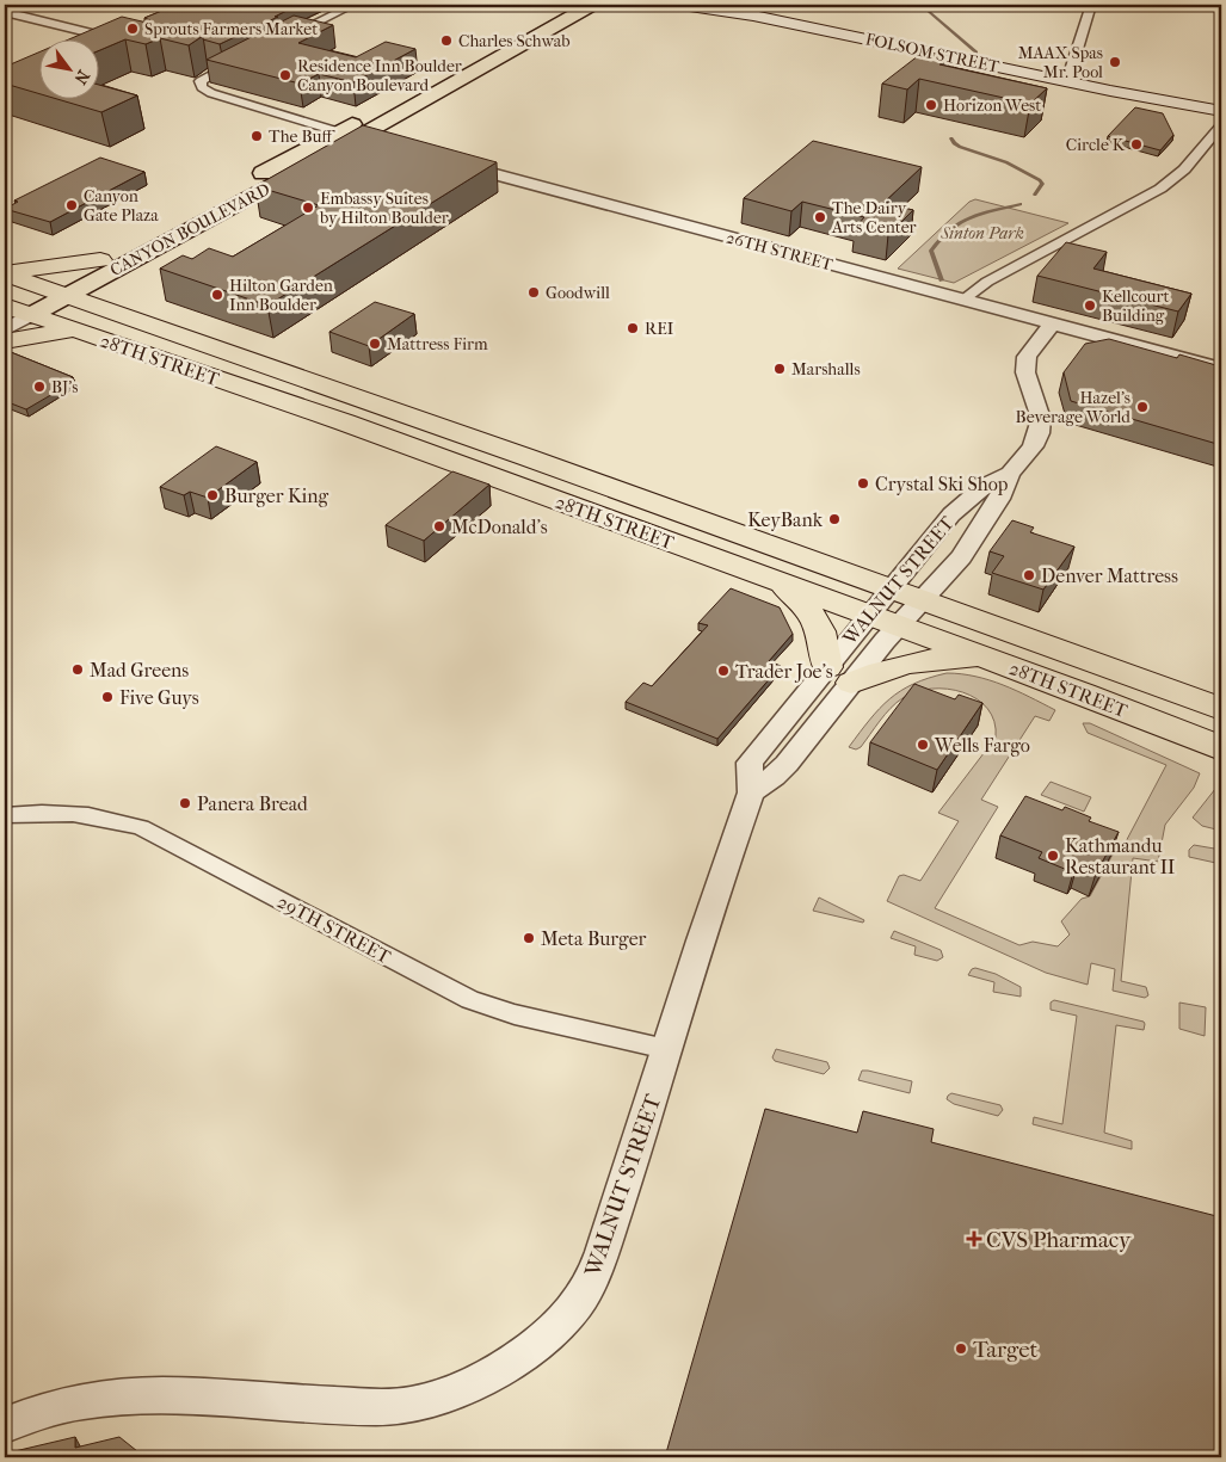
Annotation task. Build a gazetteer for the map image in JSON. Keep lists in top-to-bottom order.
{
  "streets": {
    "highway": ["28TH STREET"],
    "main road": ["FOLSOM STREET", "CANYON BOULEVARD"],
    "street": ["26TH STREET", "WALNUT STREET", "29TH STREET"]
  },
  "crossings": [
    ["CANYON BOULEVARD", "28TH STREET"],
    ["26TH STREET", "WALNUT STREET"],
    ["28TH STREET", "WALNUT STREET"],
    ["WALNUT STREET", "29TH STREET"]
  ],
  "parks": ["Sinton Park"],
  "places": {
    "other": [
      "Sprouts Farmers Market",
      "Charles Schwab",
      "MAAX Spas Mr. Pool",
      "Residence Inn Boulder Canyon Boulevard",
      "Horizon West",
      "The Buff",
      "Circle K",
      "Canyon Gate Plaza",
      "Embassy Suites by Hilton Boulder",
      "The Dairy Arts Center",
      "Goodwill",
      "Hilton Garden Inn Boulder",
      "Kellcourt Building",
      "REI",
      "Mattress Firm",
      "Marshalls",
      "BJ's",
      "Hazel's Beverage World",
      "Crystal Ski Shop",
      "Burger King",
      "KeyBank",
      "McDonald's",
      "Denver Mattress",
      "Mad Greens",
      "Trader Joe's",
      "Five Guys",
      "Wells Fargo",
      "Panera Bread",
      "Kathmandu Restaurant II",
      "Meta Burger",
      "Target"
    ],
    "health": ["CVS Pharmacy"]
  },
  "north": "bottom right"
}
